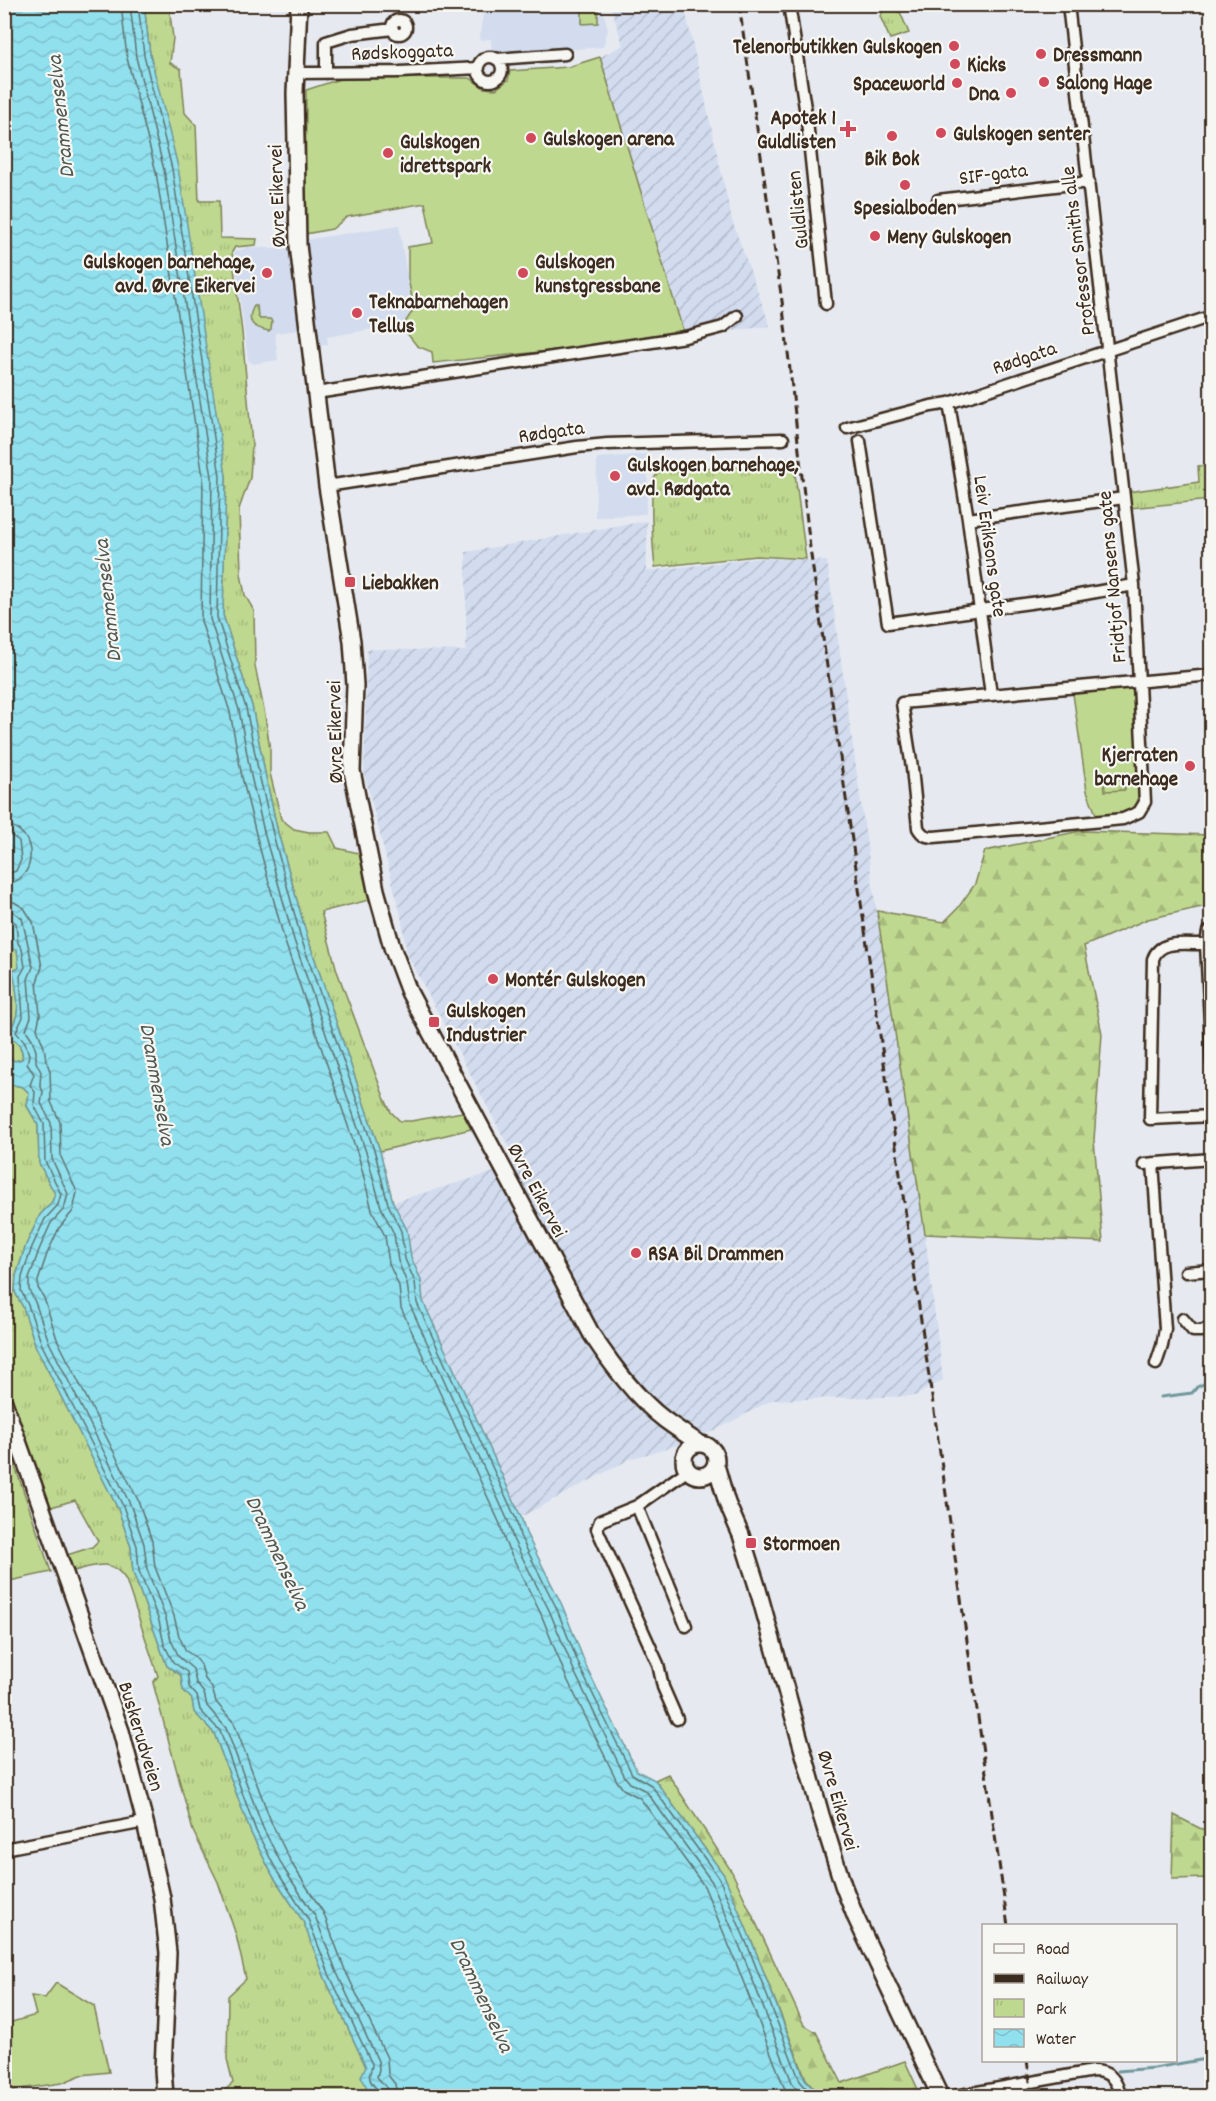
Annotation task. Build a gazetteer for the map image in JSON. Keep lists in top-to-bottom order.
{
  "streets": {
    "main road": ["Øvre Eikervei", "Buskerudveien"],
    "street": [
      "Rødskoggata",
      "SIF-gata",
      "Guldlisten",
      "Professor Smiths alle",
      "Rødgata",
      "Leiv Eriksons gate",
      "Fridtjof Nansens gate"
    ]
  },
  "crossings": [
    ["Rødskoggata", "Øvre Eikervei"],
    ["SIF-gata", "Professor Smiths alle"],
    ["Øvre Eikervei", "Rødgata"],
    ["Professor Smiths alle", "Rødgata"],
    ["Professor Smiths alle", "Fridtjof Nansens gate"],
    ["Rødgata", "Leiv Eriksons gate"],
    ["Rødgata", "Fridtjof Nansens gate"],
    ["Leiv Eriksons gate", "Fridtjof Nansens gate"]
  ],
  "water": ["Drammenselva"],
  "places": {
    "other": [
      "Telenorbutikken Gulskogen",
      "Dressmann",
      "Kicks",
      "Salong Hage",
      "Spaceworld",
      "Dna",
      "Gulskogen senter",
      "Bik Bok",
      "Gulskogen arena",
      "Gulskogen idrettspark",
      "Spesialboden",
      "Meny Gulskogen",
      "Gulskogen barnehage, avd. Øvre Eikervei",
      "Gulskogen kunstgressbane",
      "Teknabarnehagen Tellus",
      "Gulskogen barnehage, avd. Rødgata",
      "Kjerraten barnehage",
      "Montér Gulskogen",
      "RSA Bil Drammen"
    ],
    "health": ["Apotek 1 Guldlisten"],
    "transit": ["Liebakken", "Gulskogen Industrier", "Stormoen"]
  },
  "legend": [
    "Road",
    "Railway",
    "Park",
    "Water"
  ]
}
